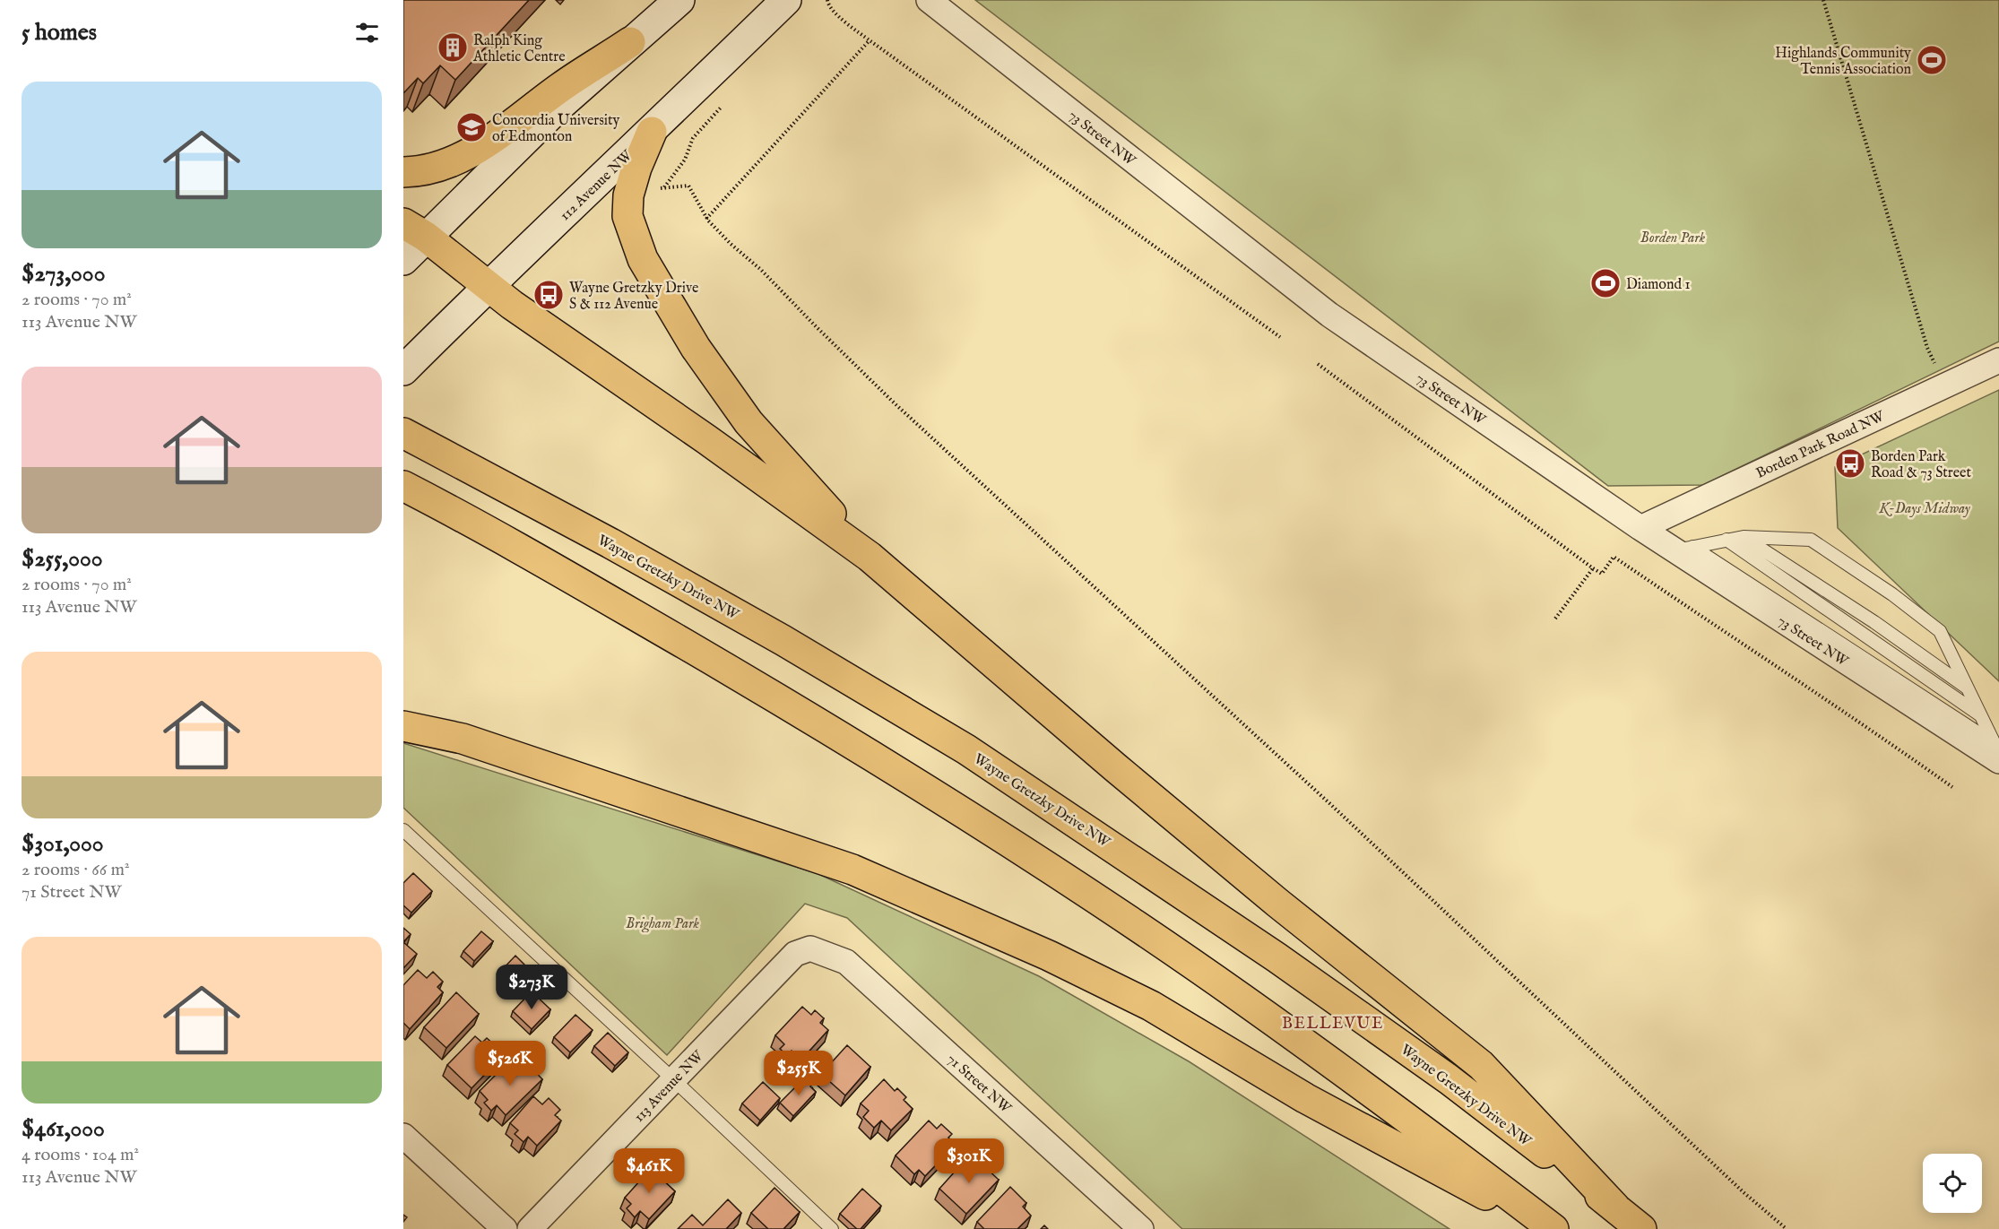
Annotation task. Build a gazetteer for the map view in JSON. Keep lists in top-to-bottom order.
{
  "streets": {
    "main road": ["112 Avenue NW", "Wayne Gretzky Drive NW"],
    "street": [
      "73 Street NW",
      "Borden Park Road NW",
      "71 Street NW",
      "113 Avenue NW"
    ]
  },
  "crossings": [
    ["73 Street NW", "Borden Park Road NW"],
    ["71 Street NW", "113 Avenue NW"]
  ],
  "districts": ["BELLEVUE"],
  "parks": ["Borden Park", "K-Days Midway", "Brigham Park"],
  "places": {
    "building": ["Ralph King Athletic Centre"],
    "sports": ["Highlands Community Tennis Association", "Diamond 1"],
    "school or university": ["Concordia University of Edmonton"],
    "bus stop": ["Wayne Gretzky Drive S & 112 Avenue", "Borden Park Road & 73 Street"]
  },
  "page": {
    "heading": "5 homes",
    "list": [
      {
        "name": "$273,000",
        "note": "2 rooms · 70 m² · 113 Avenue NW"
      },
      {
        "name": "$255,000",
        "note": "2 rooms · 70 m² · 113 Avenue NW"
      },
      {
        "name": "$301,000",
        "note": "2 rooms · 66 m² · 71 Street NW"
      },
      {
        "name": "$461,000",
        "note": "4 rooms · 104 m² · 113 Avenue NW"
      }
    ],
    "price": [
      "$273K",
      "$526K",
      "$255K",
      "$301K",
      "$461K"
    ]
  }
}
